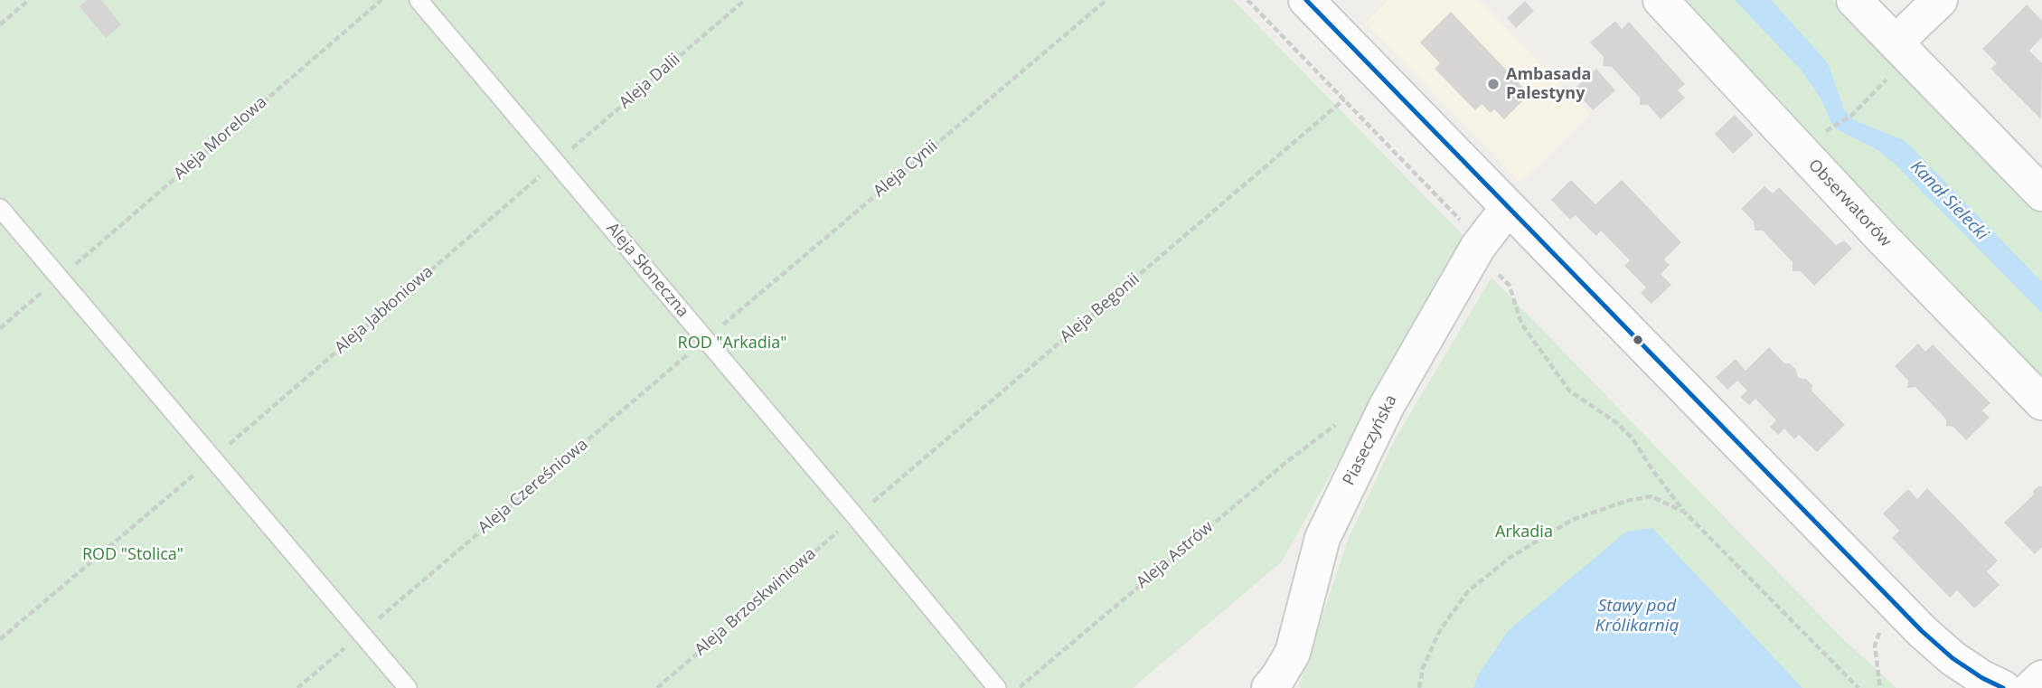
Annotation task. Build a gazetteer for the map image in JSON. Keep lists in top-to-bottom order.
{
  "streets": {
    "street": ["Obserwatorów", "Piaseczyńska"],
    "lane": ["Aleja Słoneczna"],
    "path": [
      "Aleja Dalii",
      "Aleja Morelowa",
      "Aleja Cynii",
      "Aleja Begonii",
      "Aleja Jabłoniowa",
      "Aleja Czereśniowa",
      "Aleja Astrów",
      "Aleja Brzoskwiniowa"
    ]
  },
  "crossings": [
    ["Aleja Dalii", "Aleja Słoneczna"],
    ["Aleja Dalii", "Aleja Jabłoniowa"],
    ["Aleja Cynii", "Aleja Słoneczna"],
    ["Aleja Cynii", "Aleja Czereśniowa"],
    ["Aleja Słoneczna", "Aleja Begonii"],
    ["Aleja Słoneczna", "Aleja Jabłoniowa"],
    ["Aleja Słoneczna", "Aleja Czereśniowa"],
    ["Aleja Słoneczna", "Aleja Brzoskwiniowa"],
    ["Aleja Begonii", "Aleja Brzoskwiniowa"]
  ],
  "water": ["Kanał Sielecki", "Stawy pod Królikarnią"],
  "parks": ["ROD \"Arkadia\"", "Arkadia", "ROD \"Stolica\""],
  "places": ["Ambasada Palestyny"]
}
